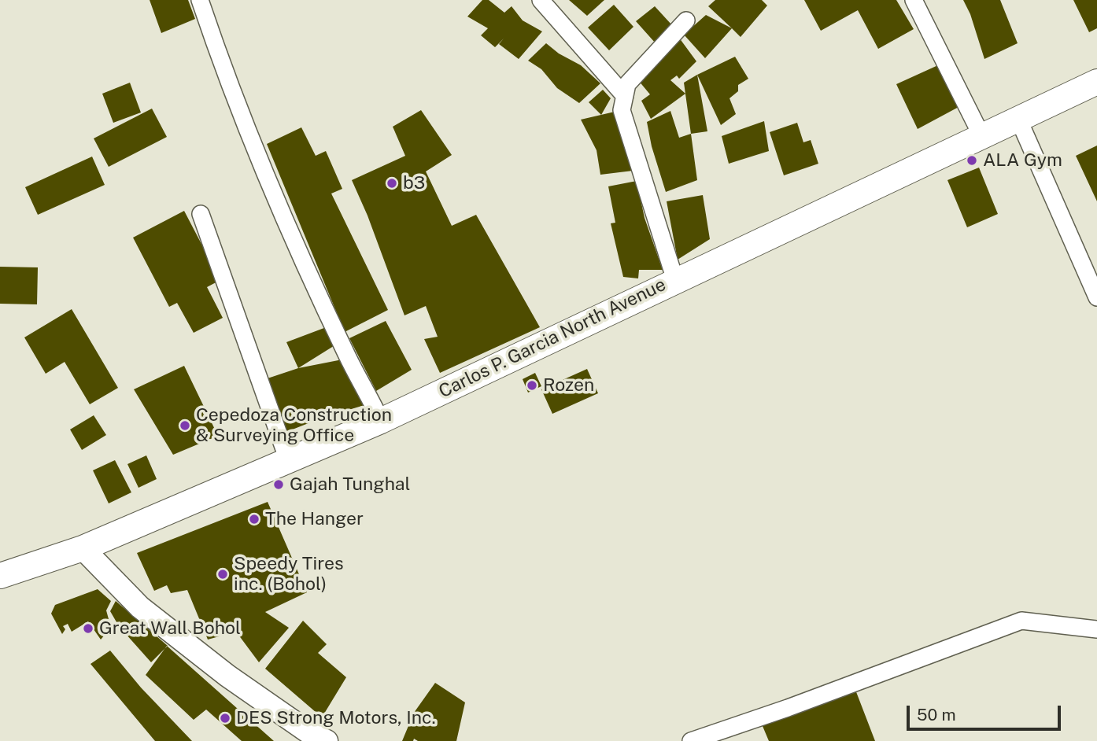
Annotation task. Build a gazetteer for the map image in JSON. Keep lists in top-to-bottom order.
{
  "streets": {
    "main road": ["Carlos P. Garcia North Avenue"]
  },
  "places": [
    "ALA Gym",
    "b3",
    "Rozen",
    "Cepedoza Construction & Surveying Office",
    "Gajah Tunghal",
    "The Hanger",
    "Speedy Tires inc. (Bohol)",
    "Great Wall Bohol",
    "DES Strong Motors, Inc."
  ],
  "scale_bar": "50 m"
}
